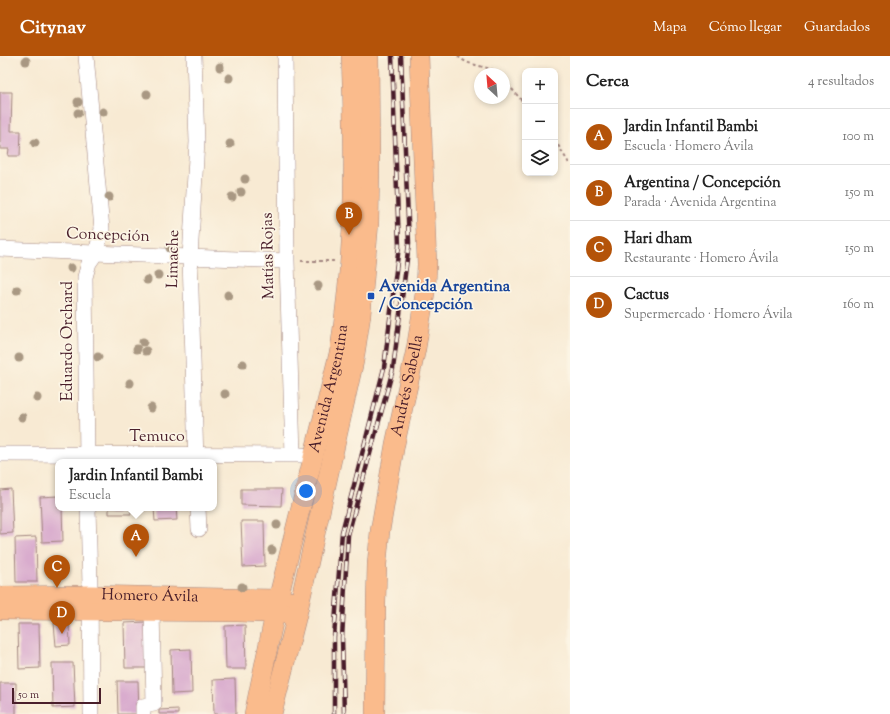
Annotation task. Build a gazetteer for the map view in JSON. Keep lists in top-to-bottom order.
{
  "streets": {
    "main road": ["Andrés Sabella", "Avenida Argentina", "Homero Ávila"],
    "street": [
      "Concepción",
      "Matías Rojas",
      "Limache",
      "Eduardo Orchard",
      "Temuco"
    ]
  },
  "crossings": [
    ["Concepción", "Matías Rojas"],
    ["Concepción", "Limache"],
    ["Concepción", "Eduardo Orchard"],
    ["Matías Rojas", "Temuco"],
    ["Limache", "Temuco"],
    ["Eduardo Orchard", "Temuco"],
    ["Avenida Argentina", "Temuco"],
    ["Avenida Argentina", "Homero Ávila"]
  ],
  "places": {
    "transit": ["Avenida Argentina / Concepción"]
  },
  "scale_bar": "50 m",
  "north": "top left",
  "page": {
    "header": "Citynav",
    "nav": ["Mapa", "Cómo llegar", "Guardados"],
    "heading": ["Cerca", "4 resultados"],
    "map_buttons": ["+", "−"],
    "list": [
      {
        "mark": "A",
        "name": "Jardin Infantil Bambi",
        "note": "Escuela · Homero Ávila",
        "value": "100 m"
      },
      {
        "mark": "B",
        "name": "Argentina / Concepción",
        "note": "Parada · Avenida Argentina",
        "value": "150 m"
      },
      {
        "mark": "C",
        "name": "Hari dham",
        "note": "Restaurante · Homero Ávila",
        "value": "150 m"
      },
      {
        "mark": "D",
        "name": "Cactus",
        "note": "Supermercado · Homero Ávila",
        "value": "160 m"
      }
    ],
    "pins": [
      "B",
      "A",
      "C",
      "D"
    ],
    "popup": ["Jardin Infantil Bambi", "Escuela"],
    "scale": "50 m"
  }
}
